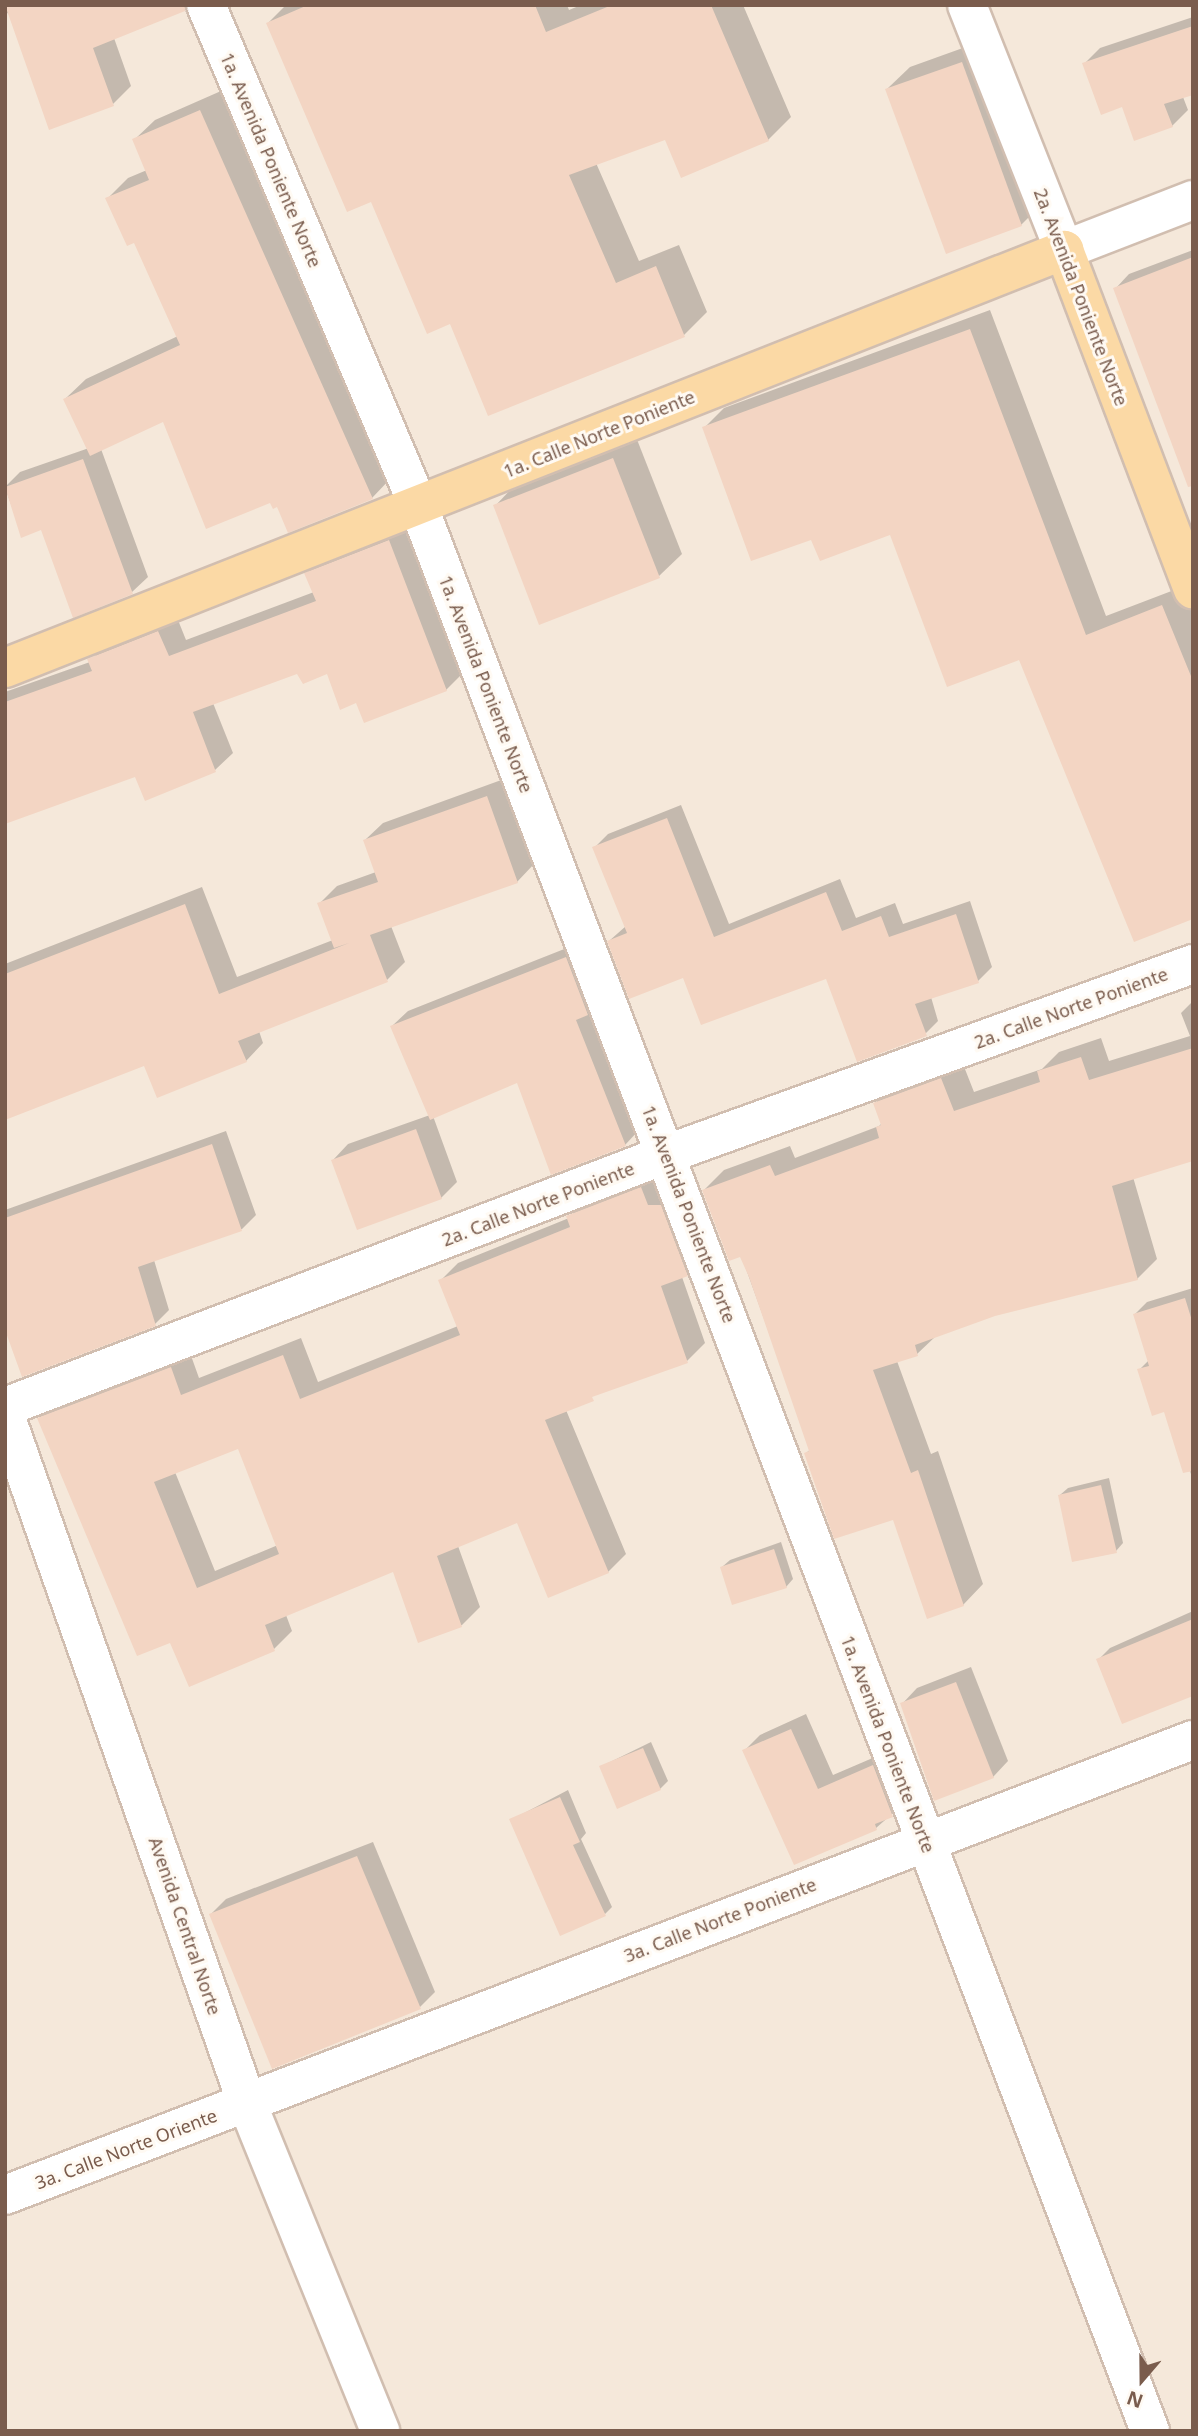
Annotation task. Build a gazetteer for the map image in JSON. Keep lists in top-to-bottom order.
{
  "streets": {
    "main road": ["2a. Avenida Poniente Norte", "1a. Calle Norte Poniente"],
    "street": [
      "1a. Avenida Poniente Norte",
      "2a. Calle Norte Poniente",
      "3a. Calle Norte Poniente",
      "Avenida Central Norte",
      "3a. Calle Norte Oriente"
    ]
  },
  "crossings": [
    ["1a. Avenida Poniente Norte", "1a. Calle Norte Poniente"],
    ["1a. Avenida Poniente Norte", "2a. Calle Norte Poniente"],
    ["1a. Avenida Poniente Norte", "3a. Calle Norte Poniente"],
    ["2a. Avenida Poniente Norte", "1a. Calle Norte Poniente"],
    ["3a. Calle Norte Poniente", "Avenida Central Norte"],
    ["3a. Calle Norte Poniente", "3a. Calle Norte Oriente"],
    ["Avenida Central Norte", "3a. Calle Norte Oriente"]
  ],
  "north": "bottom"
}
